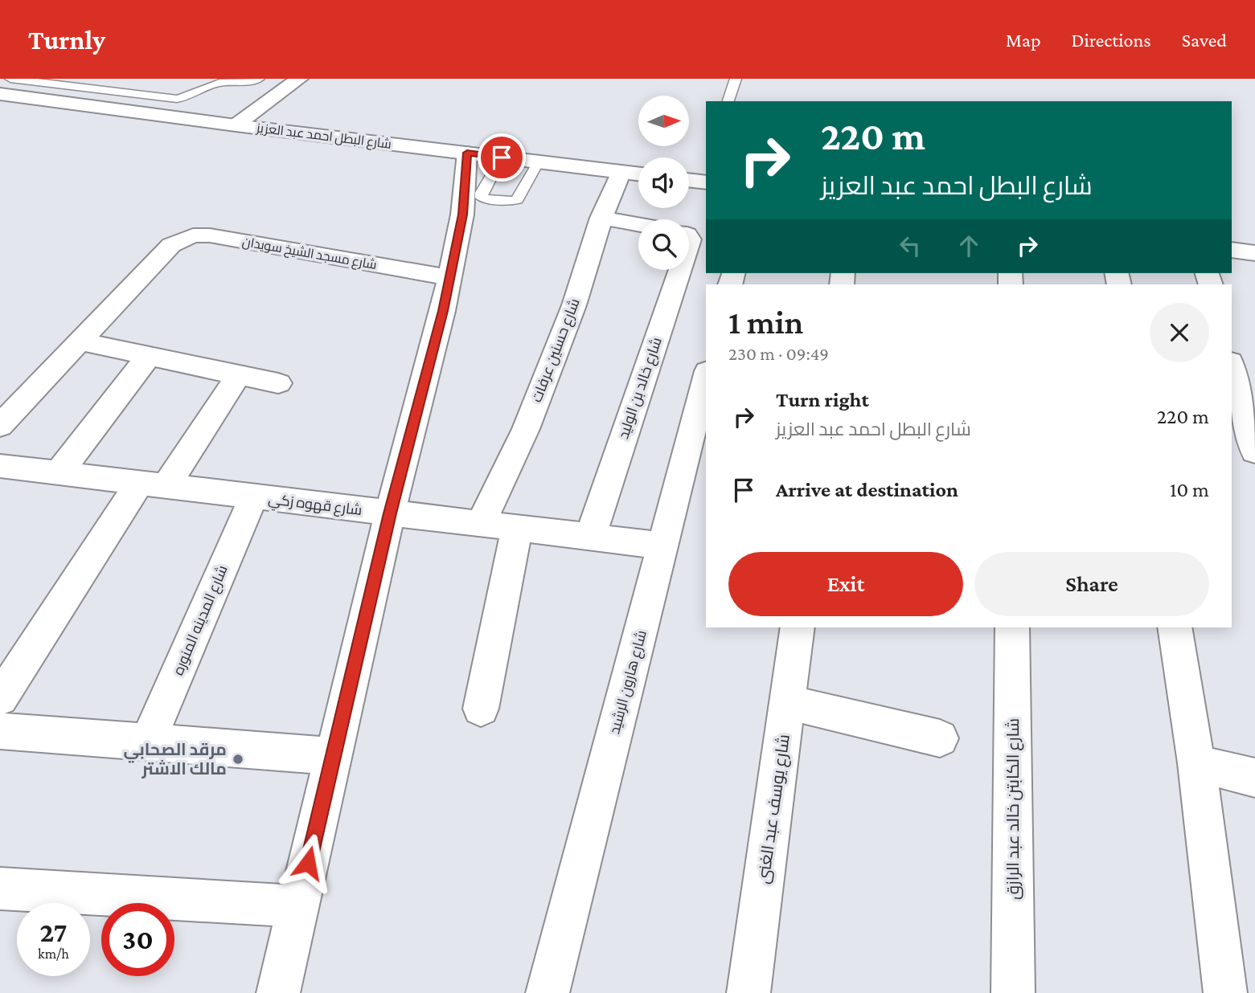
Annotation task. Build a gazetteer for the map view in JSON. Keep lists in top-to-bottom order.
{
  "streets": {
    "street": [
      "شارع البطل احمد عبد العزيز",
      "شارع مسجد الشيخ سويدان",
      "شارع حسنين عرفات",
      "شارع خالد بن الوليد",
      "شارع قهوه زكي",
      "شارع المدينه المنوره",
      "شارع هارون الرشيد",
      "شارع يوسف عبد الغنى",
      "شارع الكابتن خالد عبد الرازق"
    ]
  },
  "crossings": [
    ["شارع البطل احمد عبد العزيز", "شارع حسنين عرفات"],
    ["شارع حسنين عرفات", "شارع قهوه زكي"],
    ["شارع خالد بن الوليد", "شارع قهوه زكي"],
    ["شارع قهوه زكي", "شارع المدينه المنوره"],
    ["شارع قهوه زكي", "شارع هارون الرشيد"]
  ],
  "places": ["مرقد الصحابي مالك الاشتر"],
  "north": "right",
  "page": {
    "header": "Turnly",
    "nav": ["Map", "Directions", "Saved"],
    "turn": ["220 m", "شارع البطل احمد عبد العزيز"],
    "heading": ["1 min", "230 m · 09:49"],
    "list": [
      {
        "name": "Turn right",
        "note": "شارع البطل احمد عبد العزيز",
        "value": "220 m"
      },
      {
        "name": "Arrive at destination",
        "value": "10 m"
      }
    ],
    "buttons": ["Exit", "Share"],
    "speed": "27 km/h",
    "limit": "30"
  }
}
